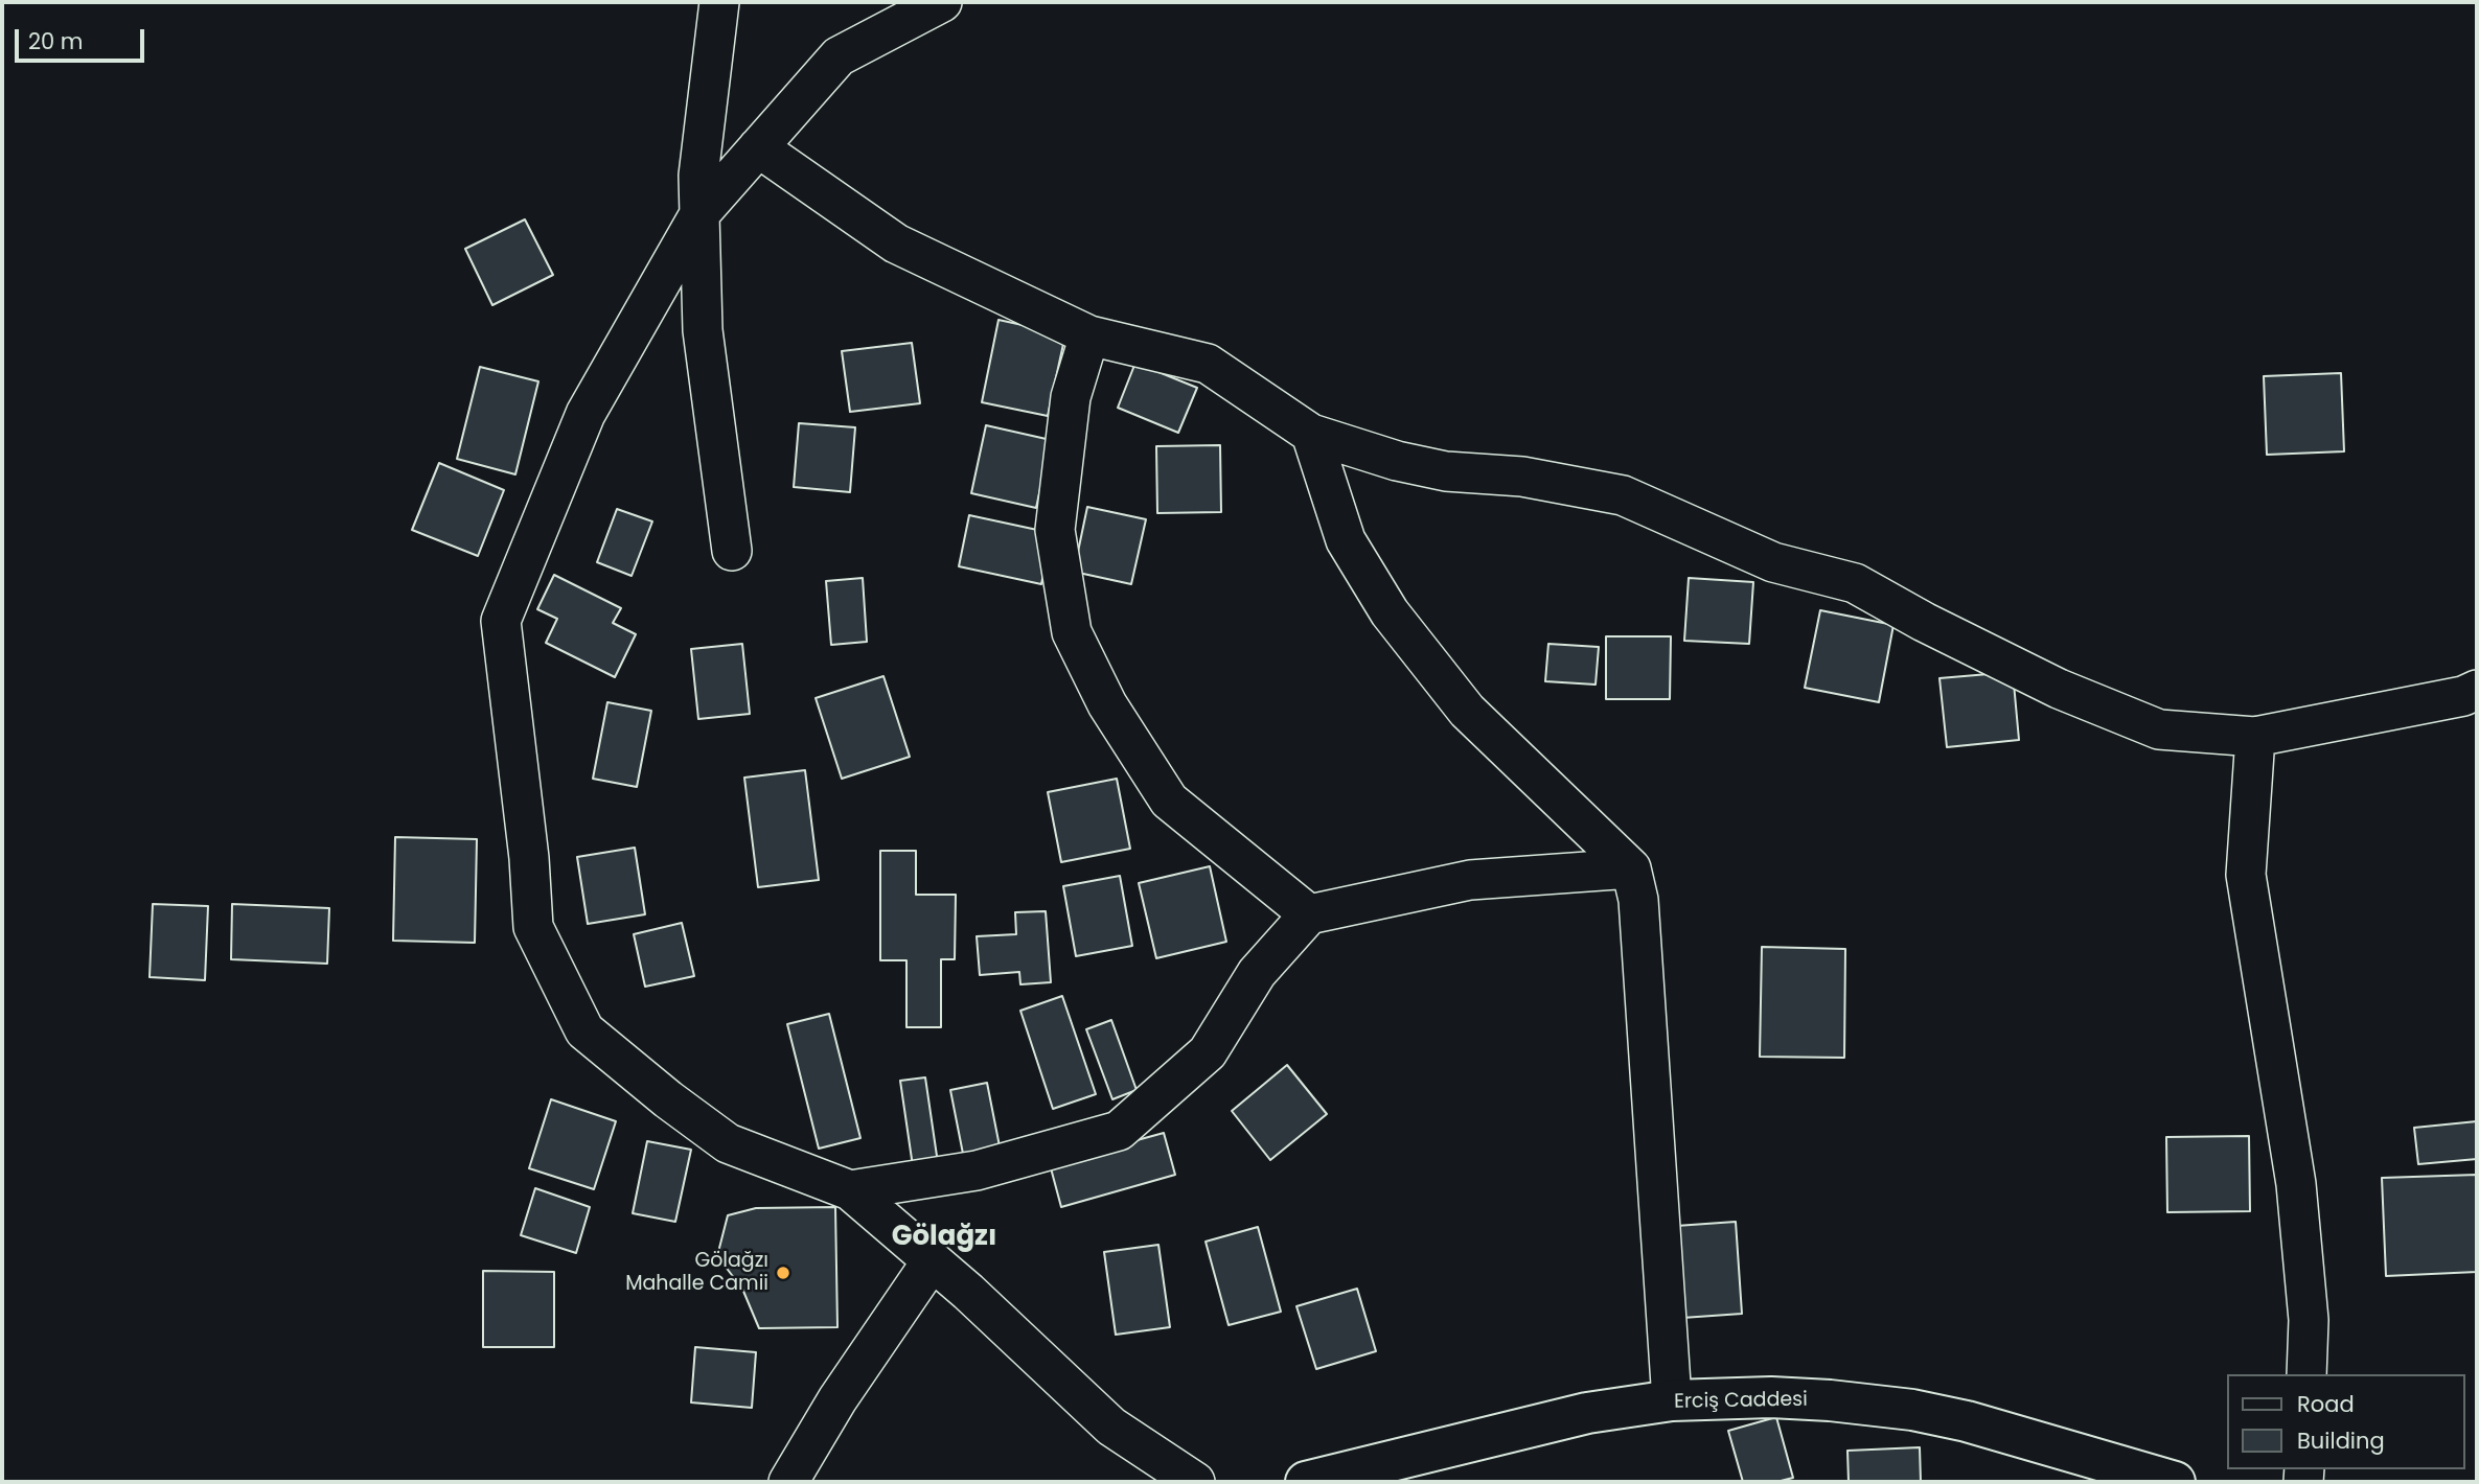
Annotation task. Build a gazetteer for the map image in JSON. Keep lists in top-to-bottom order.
{
  "streets": {
    "street": ["Erciş Caddesi"]
  },
  "districts": ["Gölağzı"],
  "places": ["Gölağzı Mahalle Camii"],
  "legend": ["Road", "Building"],
  "scale_bar": "20 m"
}
